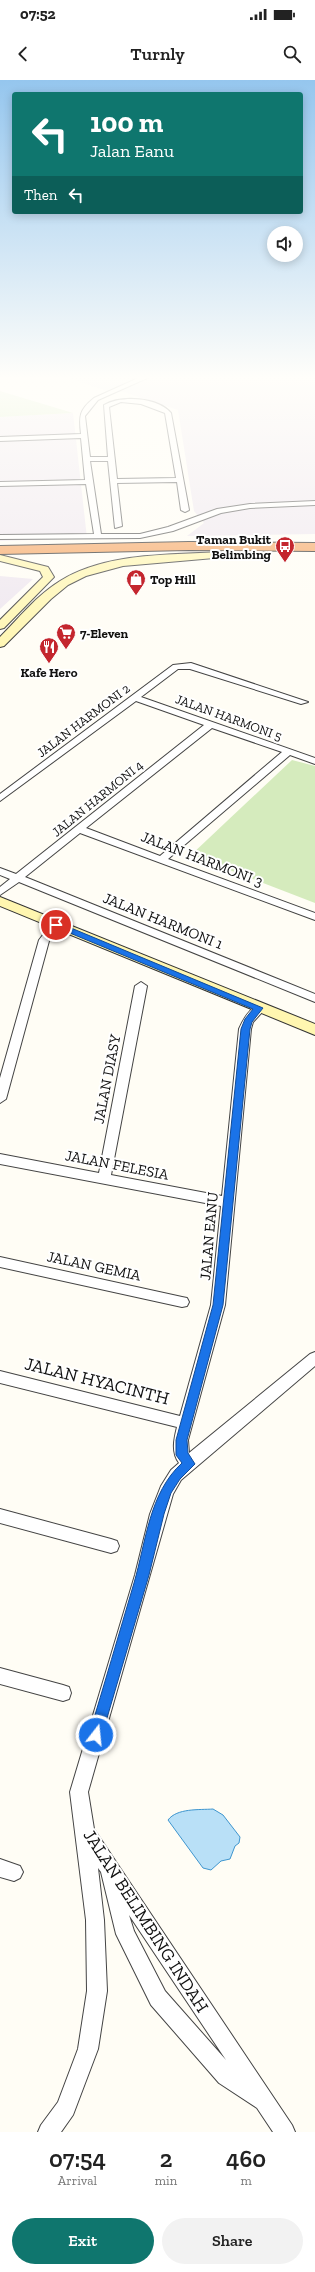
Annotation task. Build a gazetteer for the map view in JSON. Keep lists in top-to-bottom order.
{
  "streets": {
    "street": [
      "JALAN HARMONI 5",
      "JALAN HARMONI 2",
      "JALAN HARMONI 4",
      "JALAN HARMONI 3",
      "JALAN HARMONI 1",
      "JALAN DIASY",
      "JALAN FELESIA",
      "JALAN EANU",
      "JALAN GEMIA",
      "JALAN HYACINTH",
      "JALAN BELIMBING INDAH"
    ]
  },
  "crossings": [
    ["JALAN HARMONI 5", "JALAN HARMONI 2"],
    ["JALAN HARMONI 5", "JALAN HARMONI 4"],
    ["JALAN HARMONI 4", "JALAN HARMONI 3"],
    ["JALAN HARMONI 4", "JALAN HARMONI 1"],
    ["JALAN DIASY", "JALAN FELESIA"],
    ["JALAN FELESIA", "JALAN EANU"],
    ["JALAN EANU", "JALAN HYACINTH"],
    ["JALAN EANU", "JALAN BELIMBING INDAH"]
  ],
  "places": {
    "bus stop": ["Taman Bukit Belimbing"],
    "shop": ["Top Hill"],
    "supermarket": ["7-Eleven"],
    "restaurant": ["Kafe Hero"]
  },
  "page": {
    "status": "07:52",
    "header": "Turnly",
    "turn": ["100 m", "Jalan Eanu"],
    "then": "Then",
    "eta": [
      "07:54",
      "Arrival",
      "2",
      "min",
      "460",
      "m"
    ],
    "buttons": ["Exit", "Share"]
  }
}
